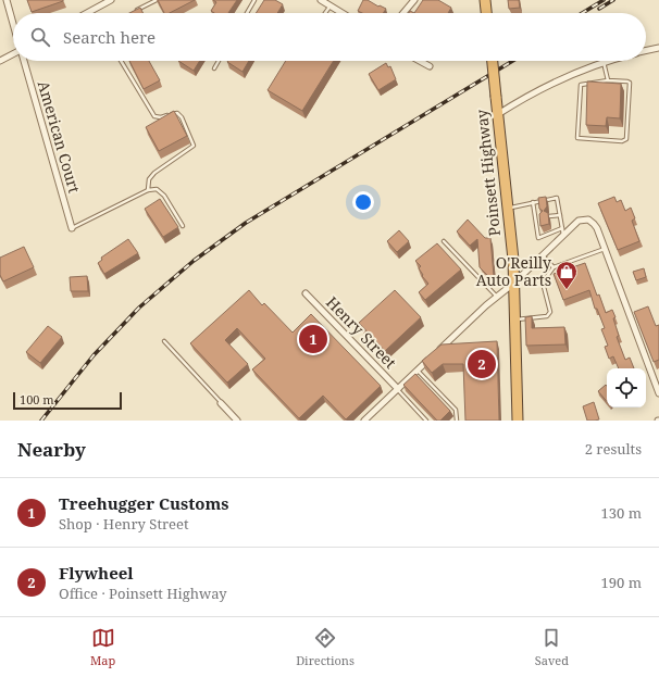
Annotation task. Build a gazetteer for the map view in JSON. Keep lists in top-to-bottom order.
{
  "streets": {
    "highway": ["Poinsett Highway"],
    "street": ["American Court", "Henry Street"]
  },
  "places": {
    "shop": ["O'Reilly Auto Parts"]
  },
  "scale_bar": "100 m",
  "page": {
    "search": "Search here",
    "pins": ["1", "2"],
    "scale": "100 m",
    "heading": ["Nearby", "2 results"],
    "list": [
      {
        "mark": "1",
        "name": "Treehugger Customs",
        "note": "Shop · Henry Street",
        "value": "130 m"
      },
      {
        "mark": "2",
        "name": "Flywheel",
        "note": "Office · Poinsett Highway",
        "value": "190 m"
      }
    ],
    "nav": ["Map", "Directions", "Saved"]
  }
}
